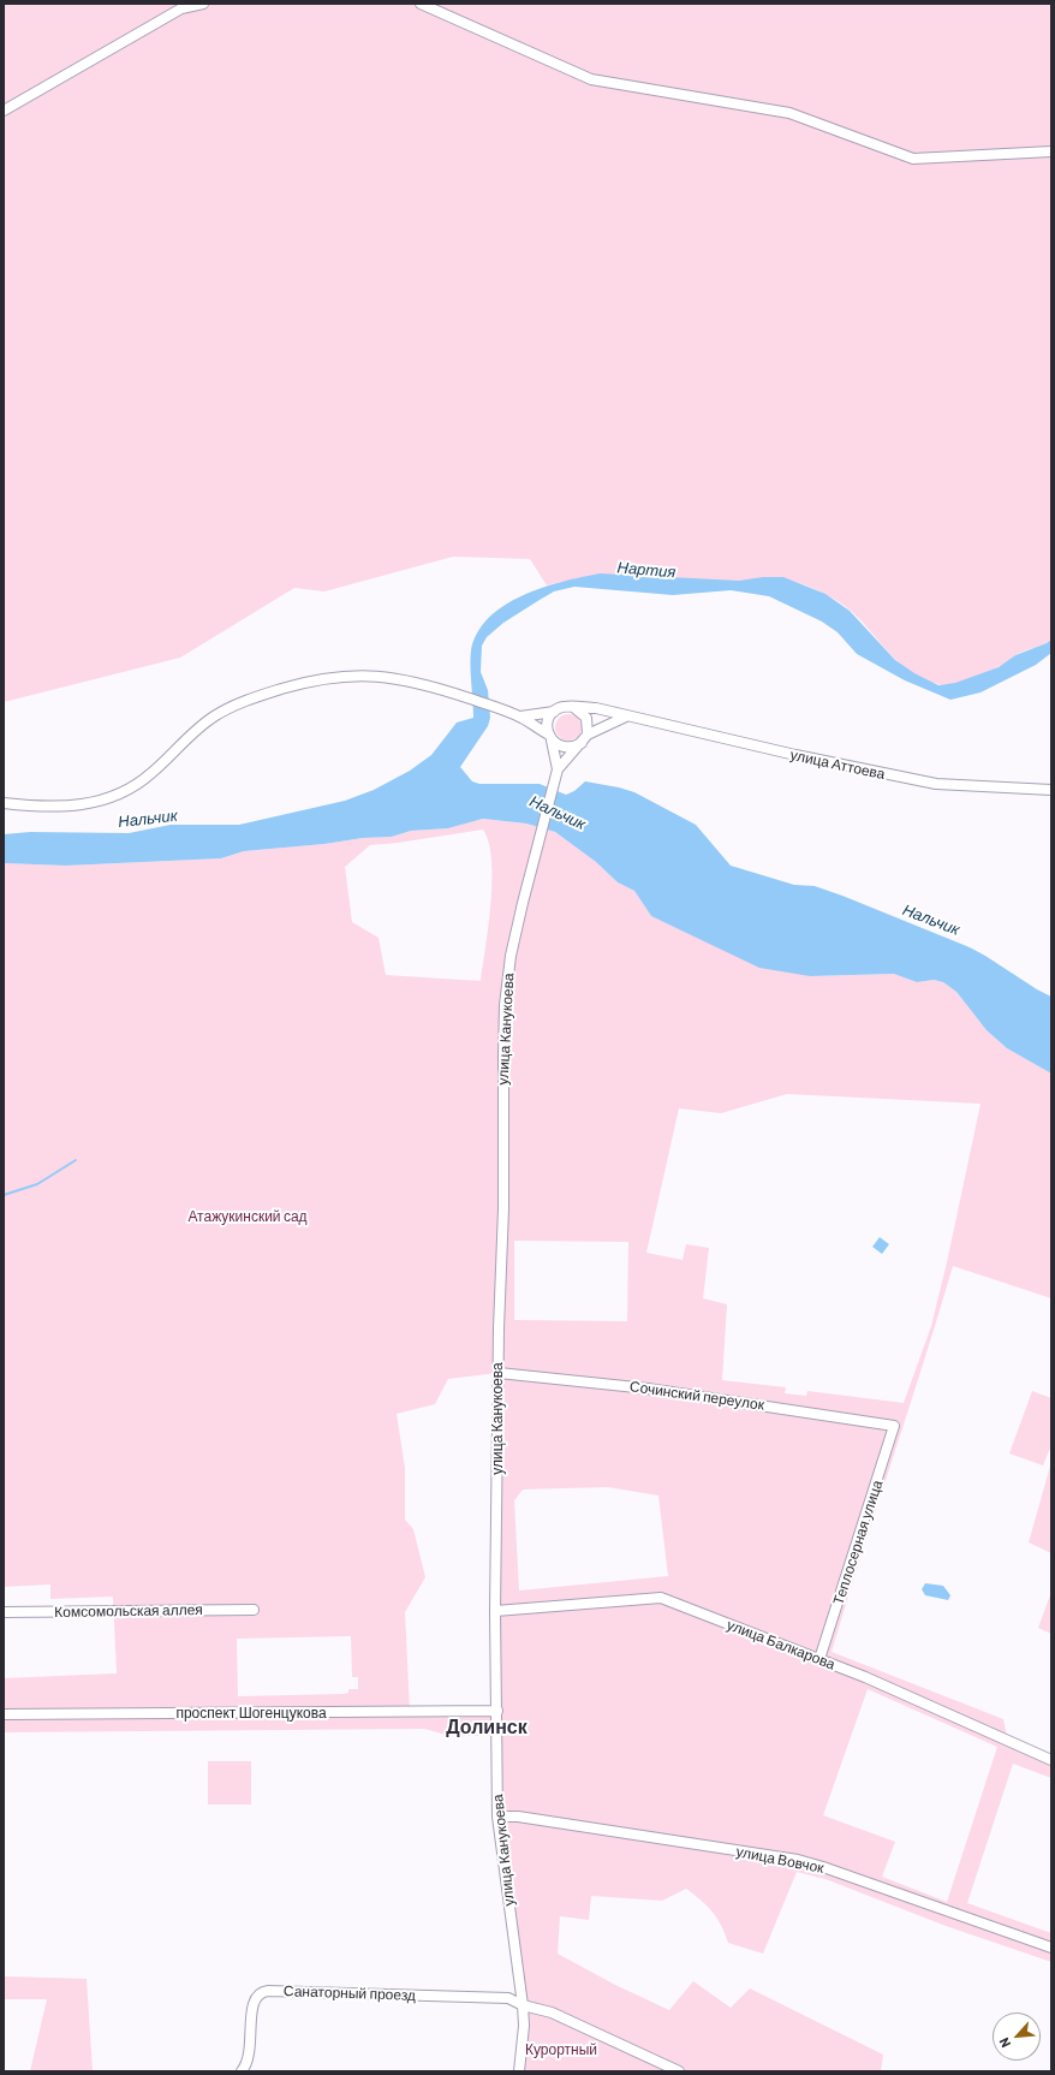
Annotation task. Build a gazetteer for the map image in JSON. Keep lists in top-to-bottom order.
{
  "streets": {
    "street": [
      "улица Аттоева",
      "улица Канукоева",
      "Сочинский переулок",
      "Теплосерная улица",
      "Комсомольская аллея",
      "улица Балкарова",
      "проспект Шогенцукова",
      "улица Вовчок",
      "Санаторный проезд"
    ]
  },
  "crossings": [
    ["улица Канукоева", "Сочинский переулок"],
    ["улица Канукоева", "улица Балкарова"],
    ["улица Канукоева", "проспект Шогенцукова"],
    ["улица Канукоева", "улица Вовчок"],
    ["улица Канукоева", "Санаторный проезд"],
    ["Сочинский переулок", "Теплосерная улица"],
    ["Теплосерная улица", "улица Балкарова"]
  ],
  "districts": ["Долинск"],
  "water": ["Нартия", "Нальчик"],
  "parks": ["Атажукинский сад", "Курортный"],
  "north": "bottom left"
}
